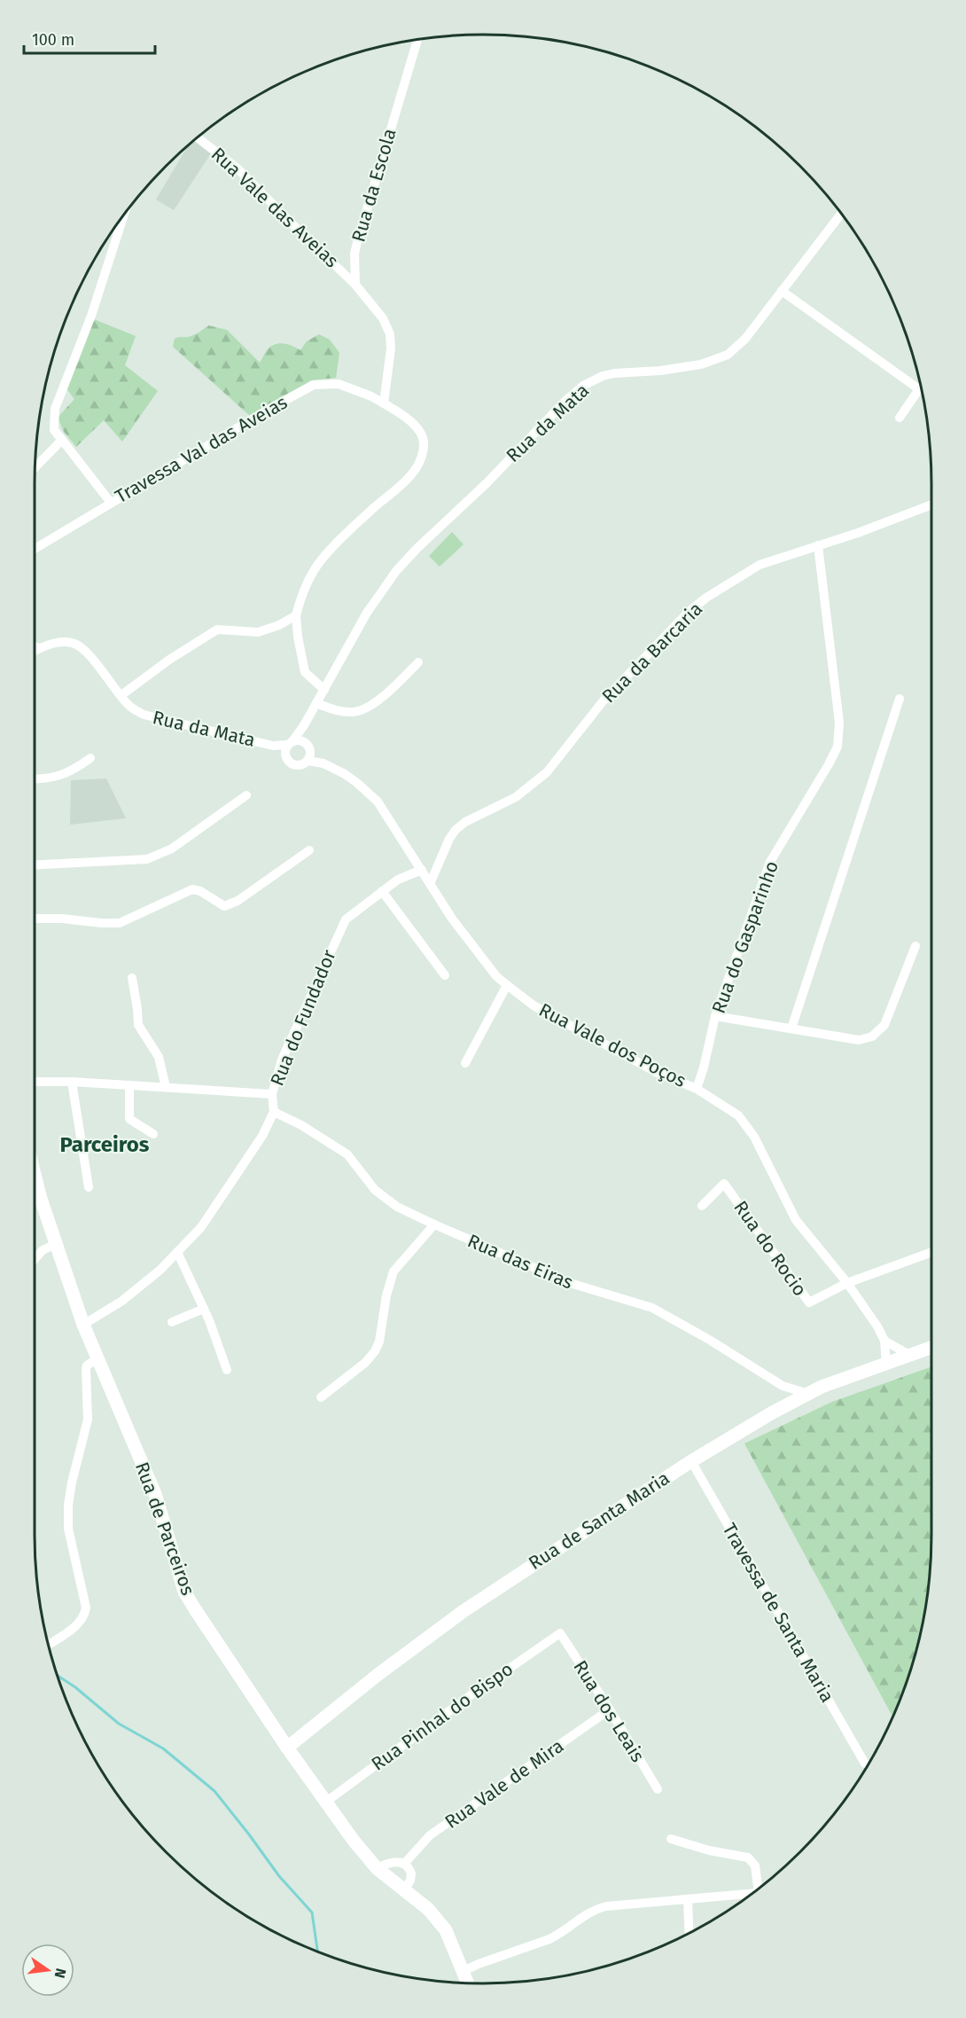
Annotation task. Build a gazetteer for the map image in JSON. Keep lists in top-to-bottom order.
{
  "streets": {
    "main road": ["Rua de Santa Maria", "Rua de Parceiros"],
    "street": [
      "Rua da Escola",
      "Rua Vale das Aveias",
      "Rua da Mata",
      "Travessa Val das Aveias",
      "Rua da Barcaria",
      "Rua do Gasparinho",
      "Rua do Fundador",
      "Rua Vale dos Poços",
      "Rua do Rocio",
      "Rua das Eiras",
      "Travessa de Santa Maria",
      "Rua dos Leais",
      "Rua Pinhal do Bispo",
      "Rua Vale de Mira"
    ]
  },
  "crossings": [
    ["Rua da Escola", "Rua Vale das Aveias"],
    ["Rua da Mata", "Rua Vale dos Poços"],
    ["Rua da Barcaria", "Rua do Gasparinho"],
    ["Rua da Barcaria", "Rua Vale dos Poços"],
    ["Rua do Gasparinho", "Rua Vale dos Poços"],
    ["Rua do Fundador", "Rua Vale dos Poços"],
    ["Rua do Fundador", "Rua das Eiras"],
    ["Rua do Fundador", "Rua de Parceiros"],
    ["Rua Vale dos Poços", "Rua do Rocio"],
    ["Rua Vale dos Poços", "Rua de Santa Maria"],
    ["Rua das Eiras", "Rua de Santa Maria"],
    ["Rua de Santa Maria", "Rua de Parceiros"],
    ["Rua de Santa Maria", "Travessa de Santa Maria"],
    ["Rua de Parceiros", "Rua Pinhal do Bispo"],
    ["Rua dos Leais", "Rua Pinhal do Bispo"],
    ["Rua dos Leais", "Rua Vale de Mira"]
  ],
  "districts": ["Parceiros"],
  "scale_bar": "100 m",
  "north": "right"
}
